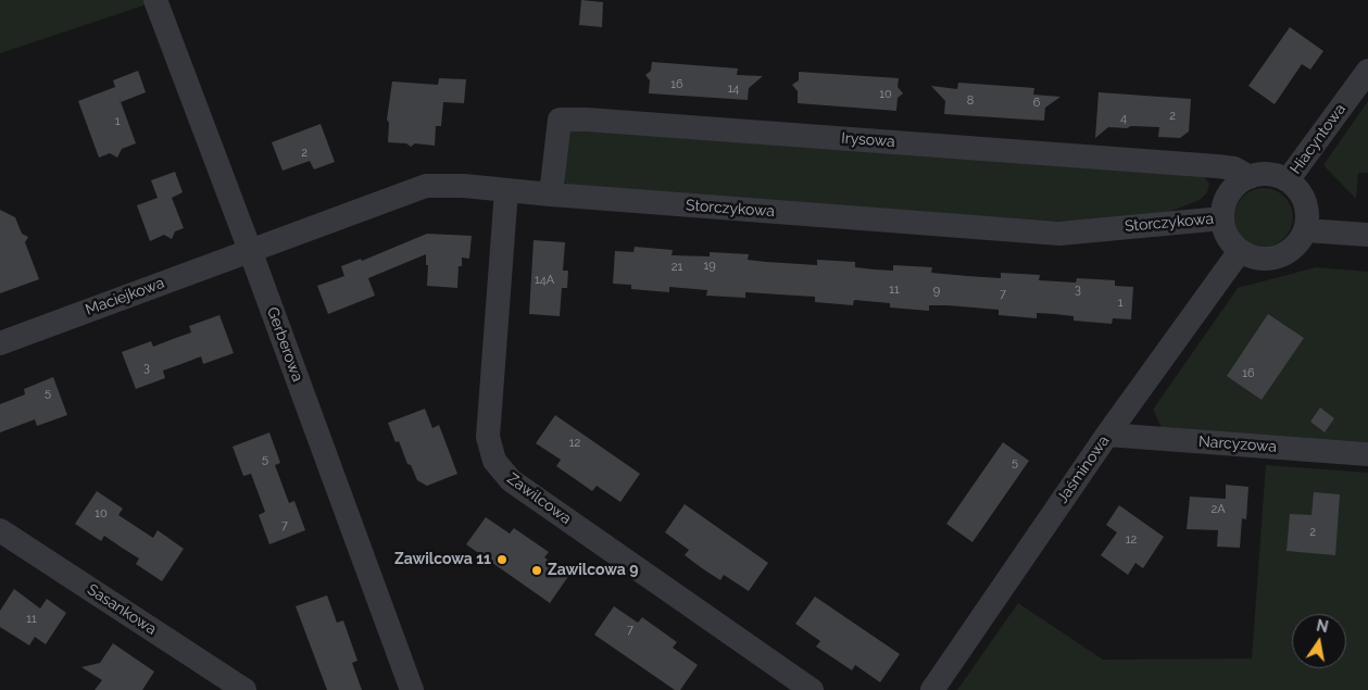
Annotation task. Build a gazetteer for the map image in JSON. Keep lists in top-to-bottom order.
{
  "streets": {
    "street": [
      "Hiacyntowa",
      "Irysowa",
      "Storczykowa",
      "Maciejkowa",
      "Gerberowa",
      "Narcyzowa",
      "Jaśminowa",
      "Zawilcowa",
      "Sasankowa"
    ]
  },
  "crossings": [
    ["Hiacyntowa", "Irysowa"],
    ["Hiacyntowa", "Storczykowa"],
    ["Hiacyntowa", "Jaśminowa"],
    ["Irysowa", "Storczykowa"],
    ["Irysowa", "Jaśminowa"],
    ["Storczykowa", "Maciejkowa"],
    ["Storczykowa", "Gerberowa"],
    ["Storczykowa", "Jaśminowa"],
    ["Storczykowa", "Zawilcowa"],
    ["Maciejkowa", "Gerberowa"],
    ["Narcyzowa", "Jaśminowa"]
  ],
  "places": ["Zawilcowa 11", "Zawilcowa 9"],
  "house_numbers": [
    "16",
    "14",
    "10",
    "8",
    "6",
    "2",
    "4",
    "1",
    "2",
    "19",
    "21",
    "14A",
    "11",
    "3",
    "9",
    "7",
    "1",
    "3",
    "16",
    "5",
    "12",
    "5",
    "5",
    "2A",
    "10",
    "7",
    "2",
    "12",
    "11",
    "7"
  ],
  "north": "top"
}
